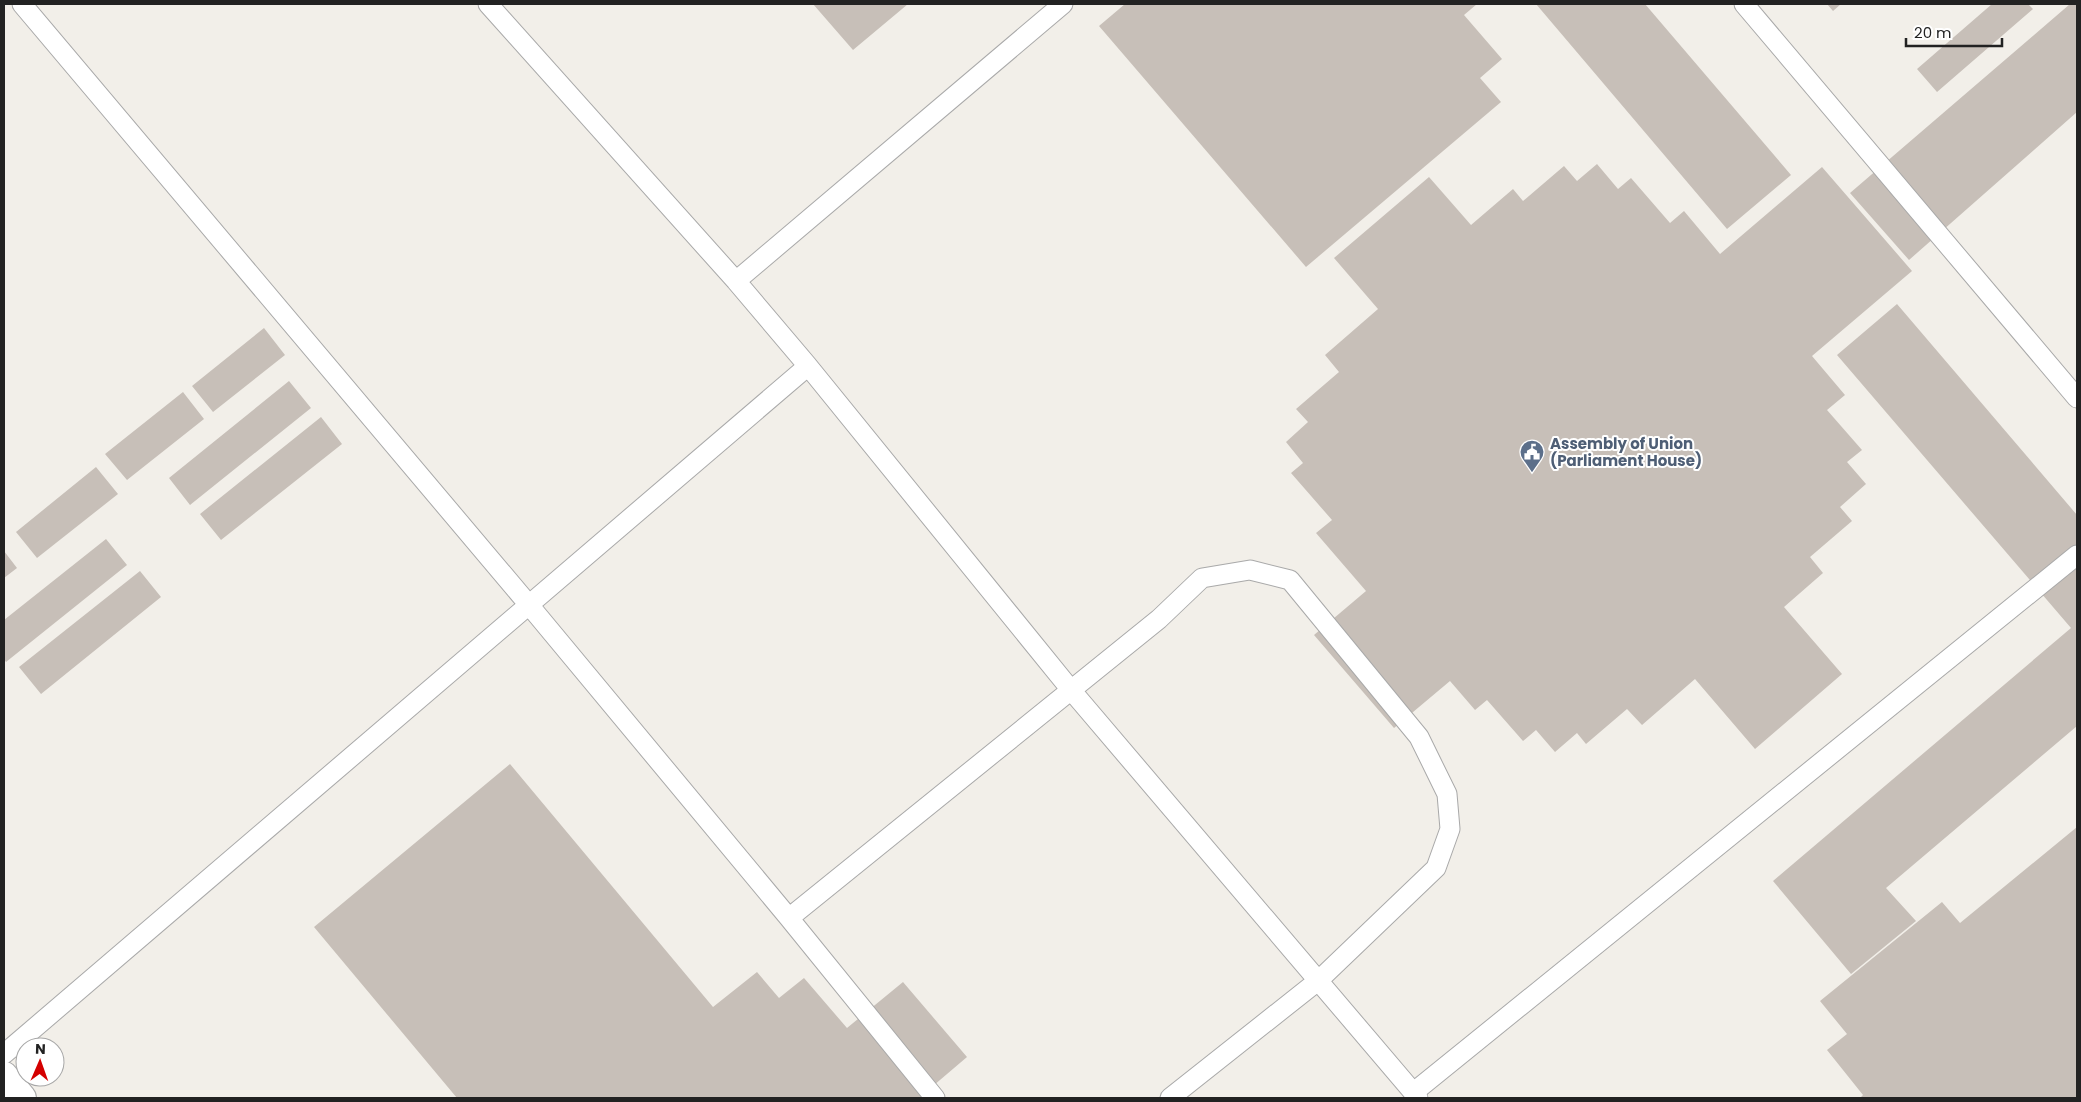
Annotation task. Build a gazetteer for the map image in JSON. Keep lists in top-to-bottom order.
{
  "places": {
    "public building": ["Assembly of Union (Parliament House)"]
  },
  "scale_bar": "20 m",
  "north": "top"
}
